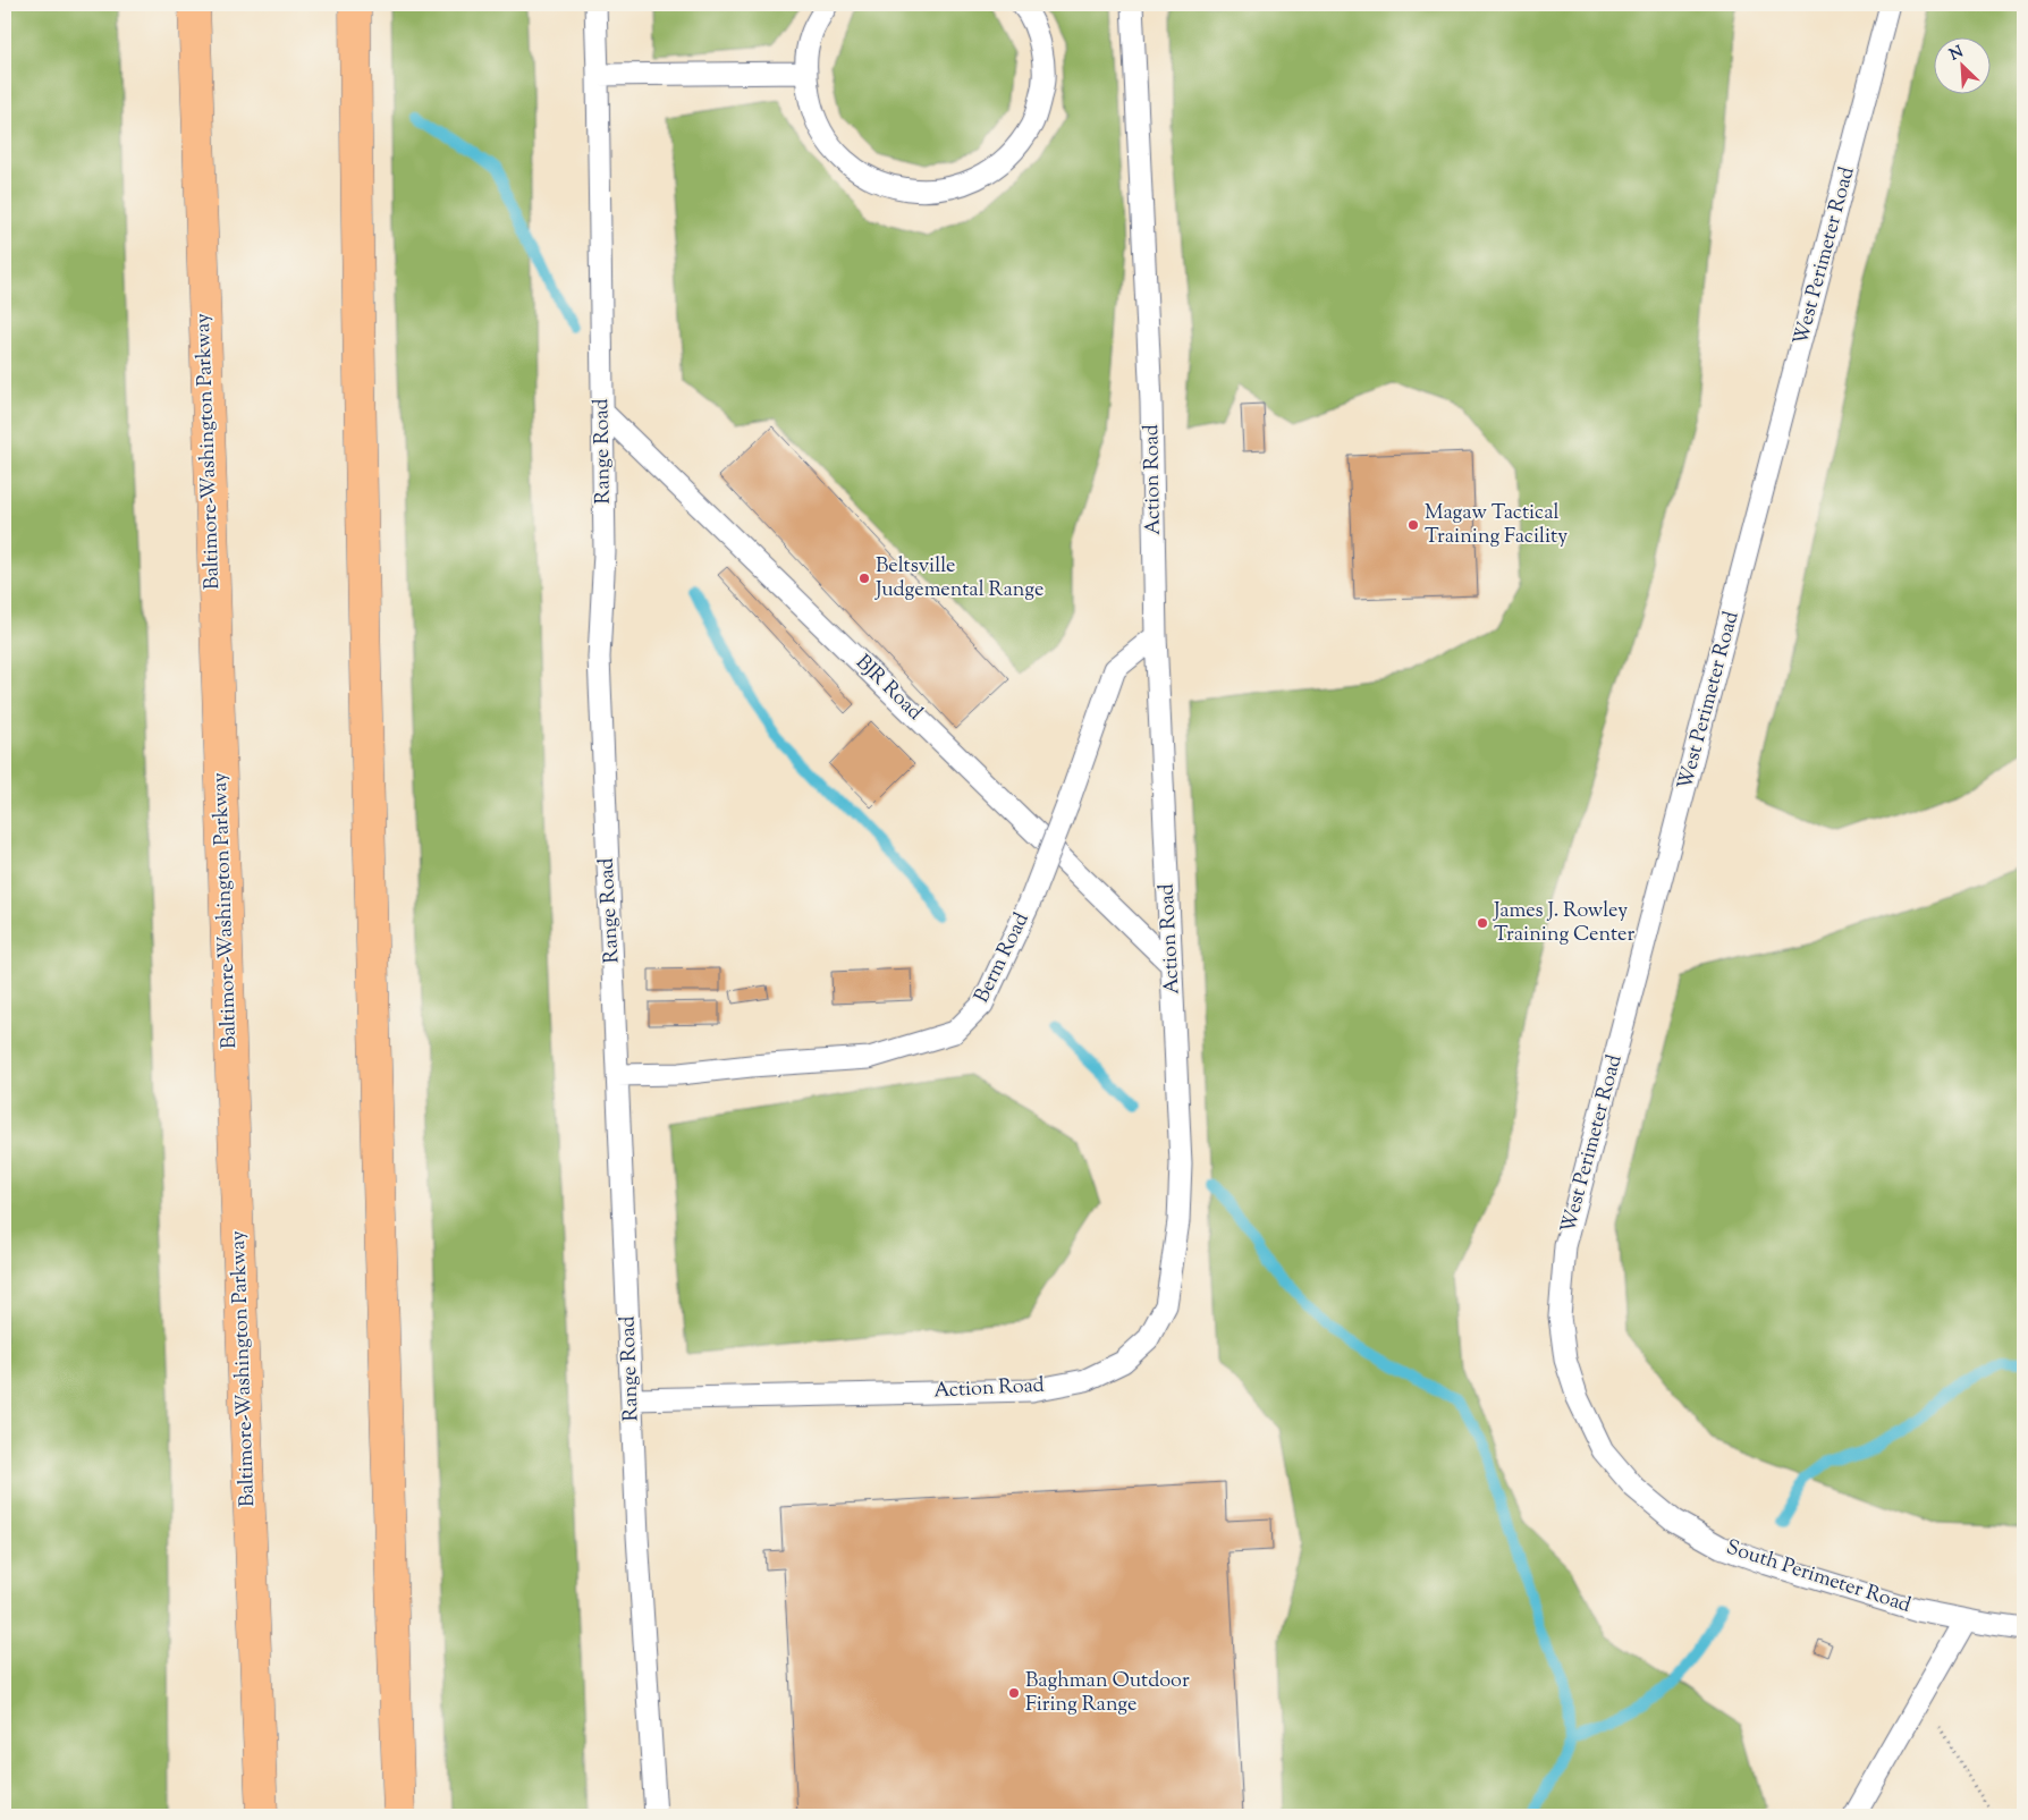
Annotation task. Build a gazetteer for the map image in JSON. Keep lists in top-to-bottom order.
{
  "streets": {
    "highway": ["Baltimore-Washington Parkway"],
    "lane": [
      "West Perimeter Road",
      "Range Road",
      "Action Road",
      "BJR Road",
      "Berm Road",
      "South Perimeter Road"
    ]
  },
  "crossings": [
    ["West Perimeter Road", "South Perimeter Road"],
    ["Range Road", "Action Road"],
    ["Range Road", "BJR Road"],
    ["Range Road", "Berm Road"],
    ["Action Road", "BJR Road"],
    ["Action Road", "Berm Road"]
  ],
  "places": [
    "Magaw Tactical Training Facility",
    "Beltsville Judgemental Range",
    "James J. Rowley Training Center",
    "Baghman Outdoor Firing Range"
  ],
  "north": "top left"
}
